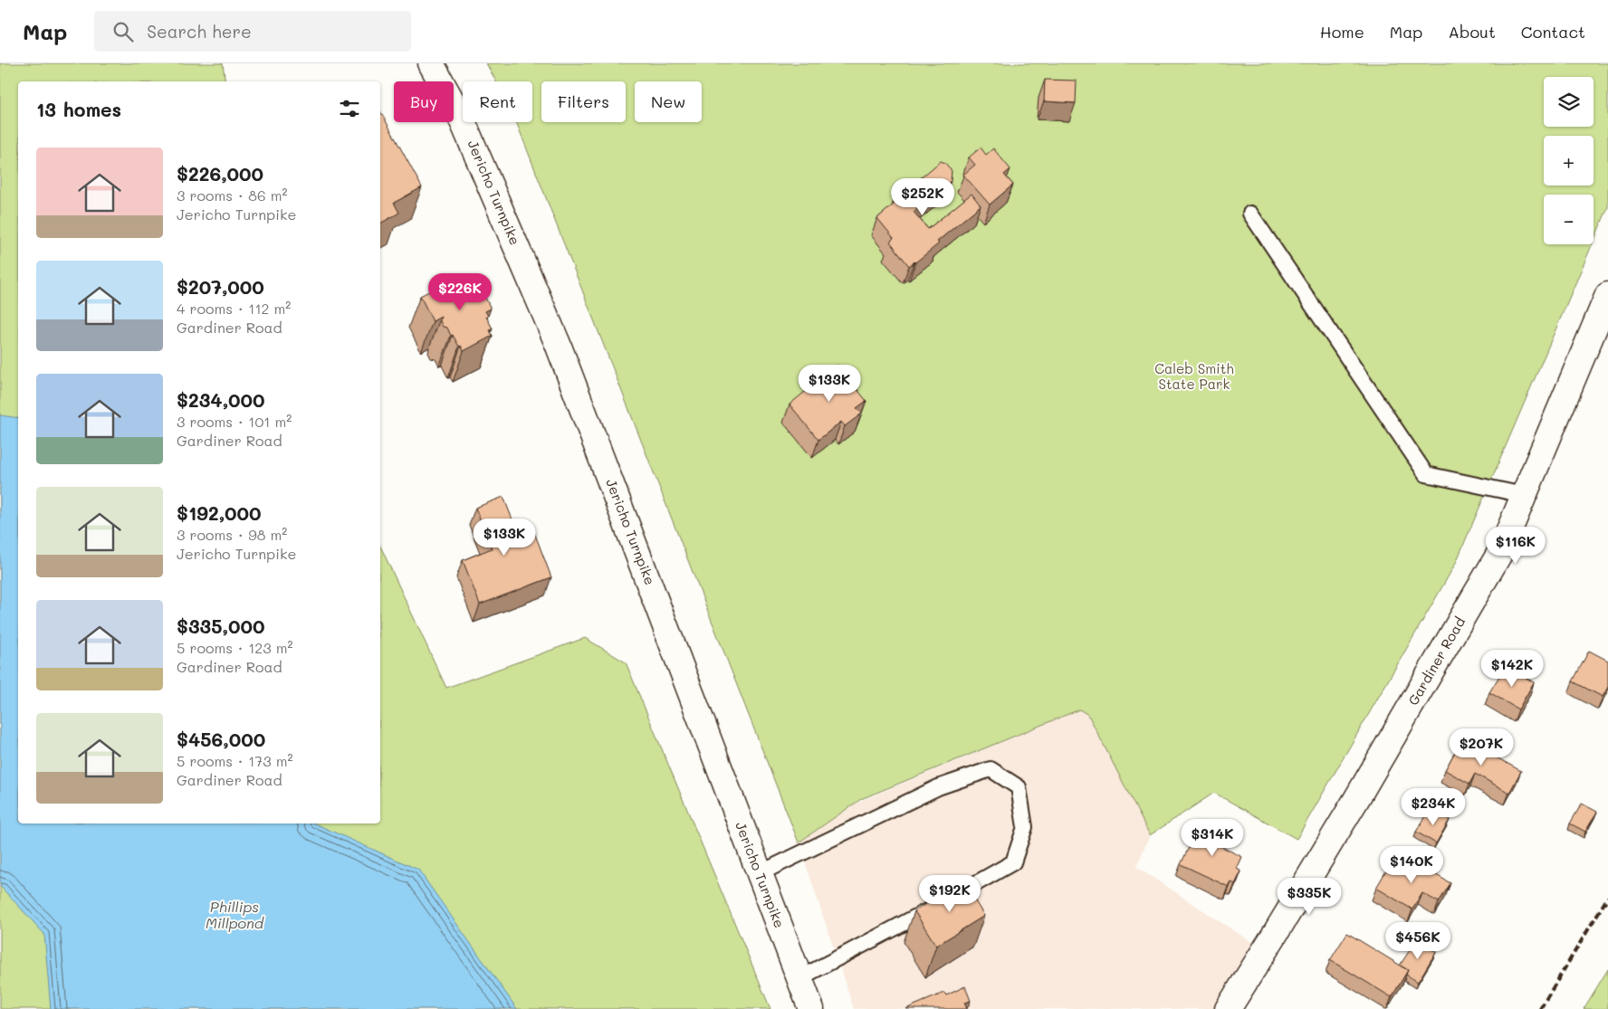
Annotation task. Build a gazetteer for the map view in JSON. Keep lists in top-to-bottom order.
{
  "streets": {
    "main road": ["Jericho Turnpike", "Gardiner Road"]
  },
  "water": ["Phillips Millpond"],
  "parks": ["Caleb Smith State Park"],
  "page": {
    "header": "Map",
    "search": "Search here",
    "nav": [
      "Home",
      "Map",
      "About",
      "Contact"
    ],
    "map_buttons": ["+", "−"],
    "chip": [
      "Buy",
      "Rent",
      "Filters",
      "New"
    ],
    "heading": "13 homes",
    "list": [
      {
        "name": "$226,000",
        "note": "3 rooms · 86 m² · Jericho Turnpike"
      },
      {
        "name": "$207,000",
        "note": "4 rooms · 112 m² · Gardiner Road"
      },
      {
        "name": "$234,000",
        "note": "3 rooms · 101 m² · Gardiner Road"
      },
      {
        "name": "$192,000",
        "note": "3 rooms · 98 m² · Jericho Turnpike"
      },
      {
        "name": "$335,000",
        "note": "5 rooms · 123 m² · Gardiner Road"
      },
      {
        "name": "$456,000",
        "note": "5 rooms · 173 m² · Gardiner Road"
      }
    ],
    "price": [
      "$252K",
      "$226K",
      "$133K",
      "$133K",
      "$116K",
      "$142K",
      "$207K",
      "$234K",
      "$314K",
      "$140K",
      "$192K",
      "$335K",
      "$456K"
    ]
  }
}
